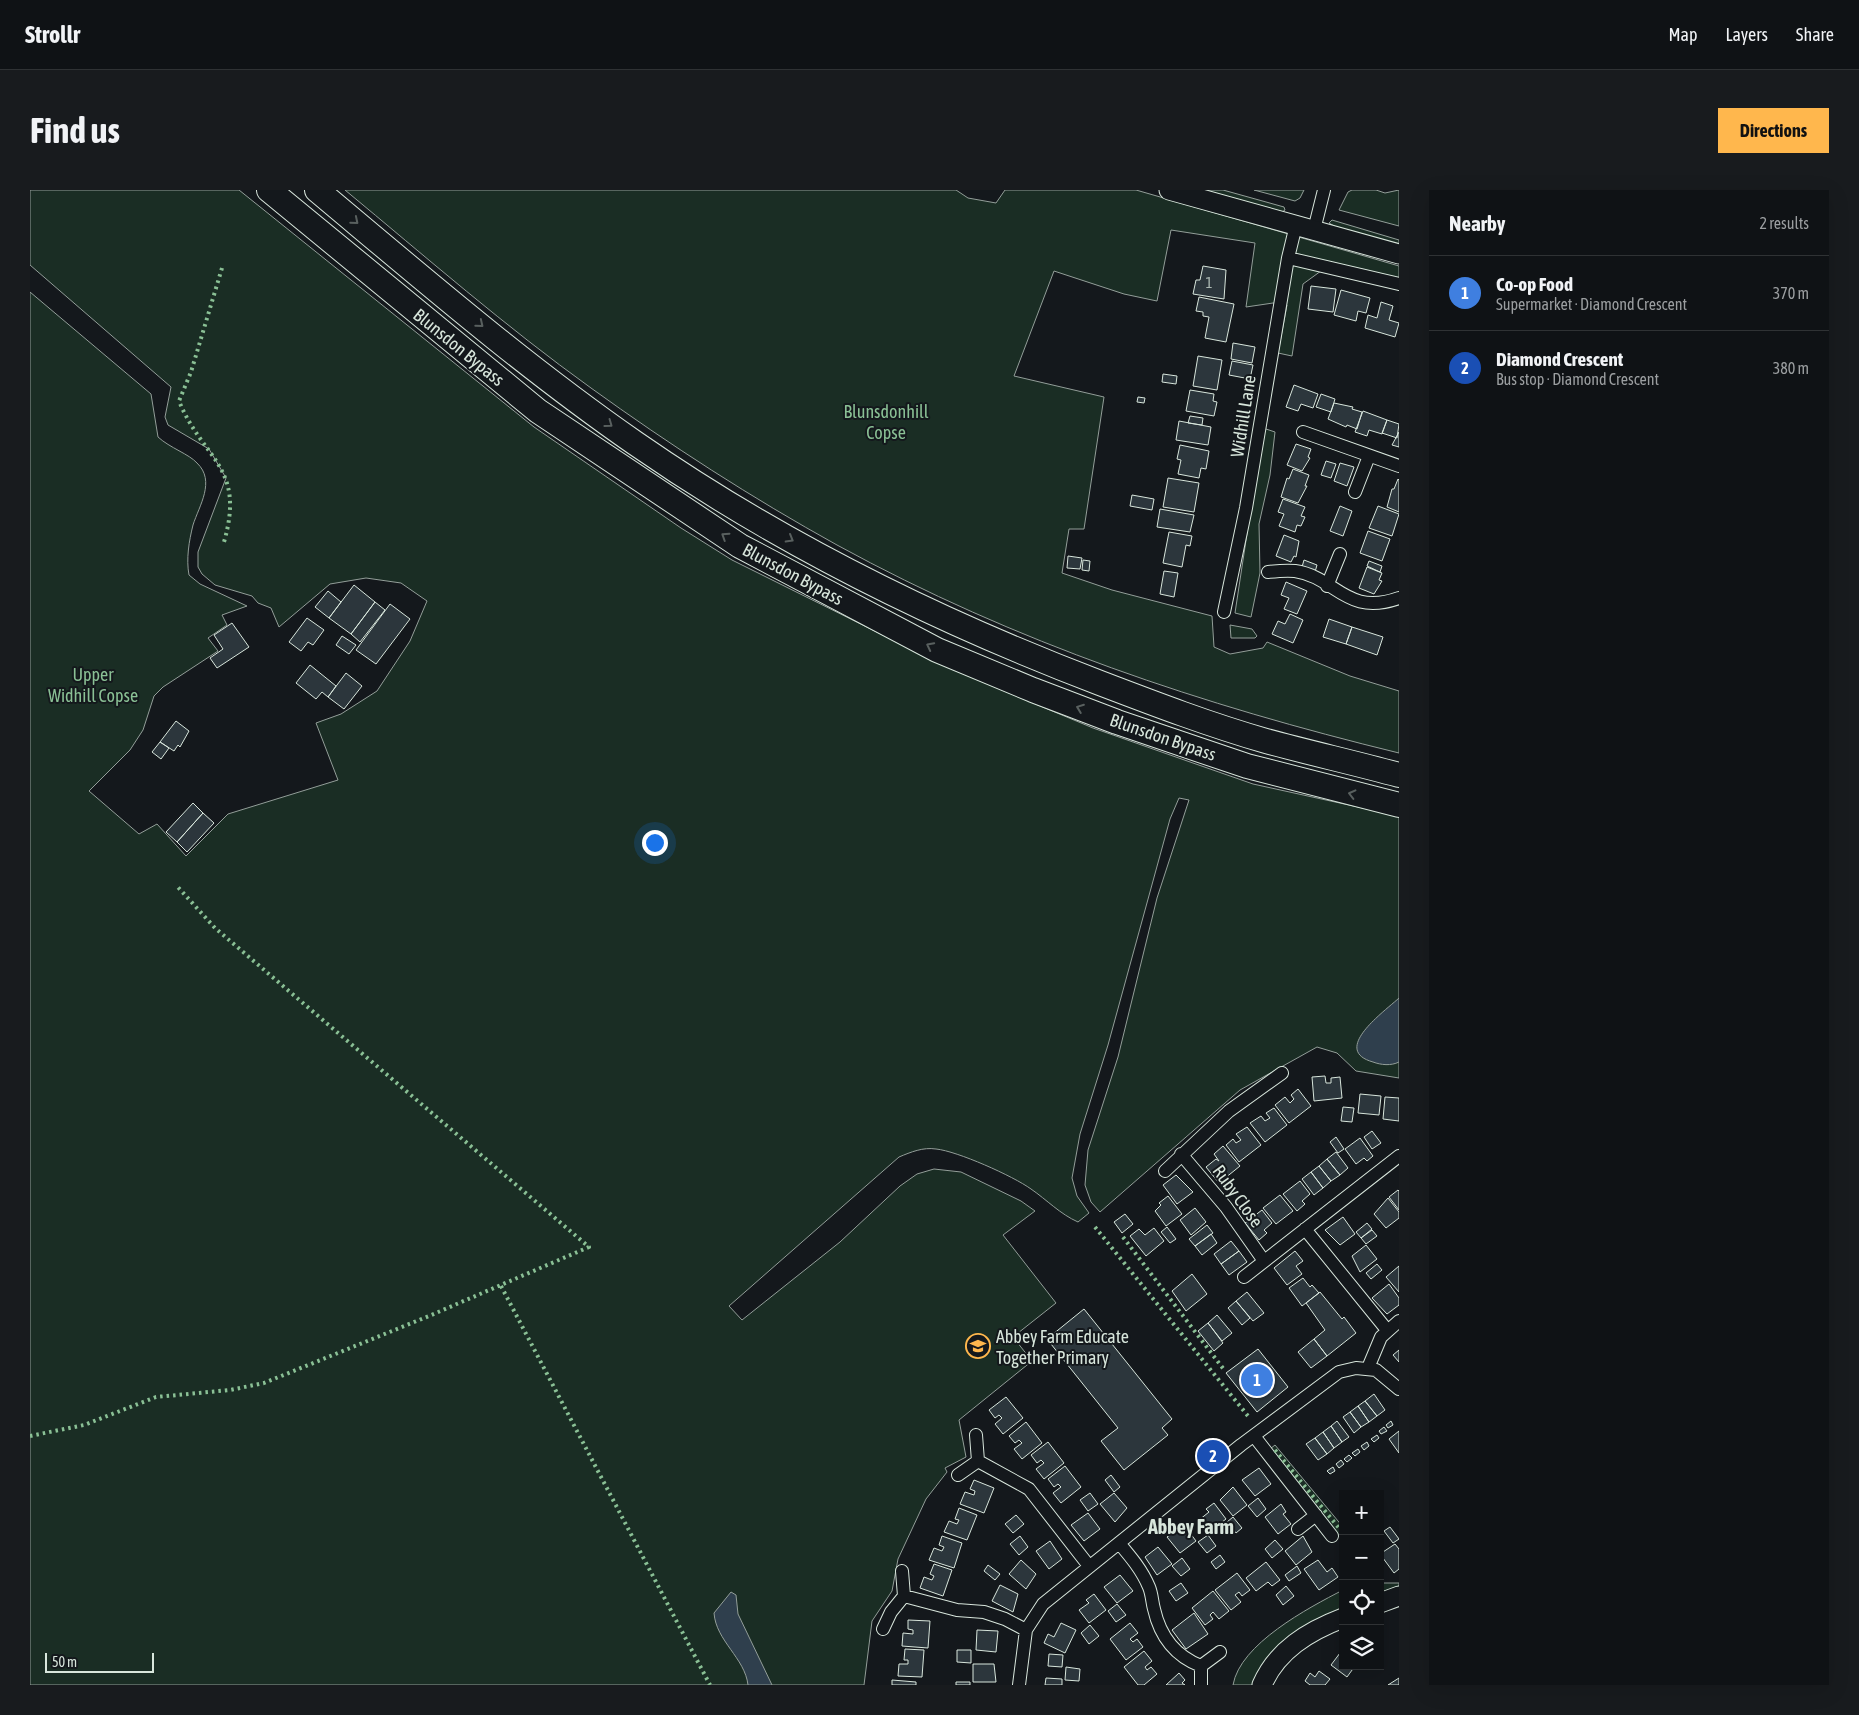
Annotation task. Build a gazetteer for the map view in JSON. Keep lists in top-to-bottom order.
{
  "streets": {
    "highway": ["Blunsdon Bypass"],
    "street": ["Widhill Lane", "Ruby Close"]
  },
  "districts": ["Abbey Farm"],
  "parks": ["Blunsdonhill Copse", "Upper Widhill Copse"],
  "places": {
    "school or university": ["Abbey Farm Educate Together Primary"]
  },
  "house_numbers": ["1"],
  "scale_bar": "50 m",
  "page": {
    "header": "Strollr",
    "nav": ["Map", "Layers", "Share"],
    "buttons": "Directions",
    "title": "Find us",
    "heading": ["Nearby", "2 results"],
    "list": [
      {
        "mark": "1",
        "name": "Co-op Food",
        "note": "Supermarket · Diamond Crescent",
        "value": "370 m"
      },
      {
        "mark": "2",
        "name": "Diamond Crescent",
        "note": "Bus stop · Diamond Crescent",
        "value": "380 m"
      }
    ],
    "pins": ["1", "2"],
    "map_buttons": ["+", "−"],
    "scale": "50 m"
  }
}
